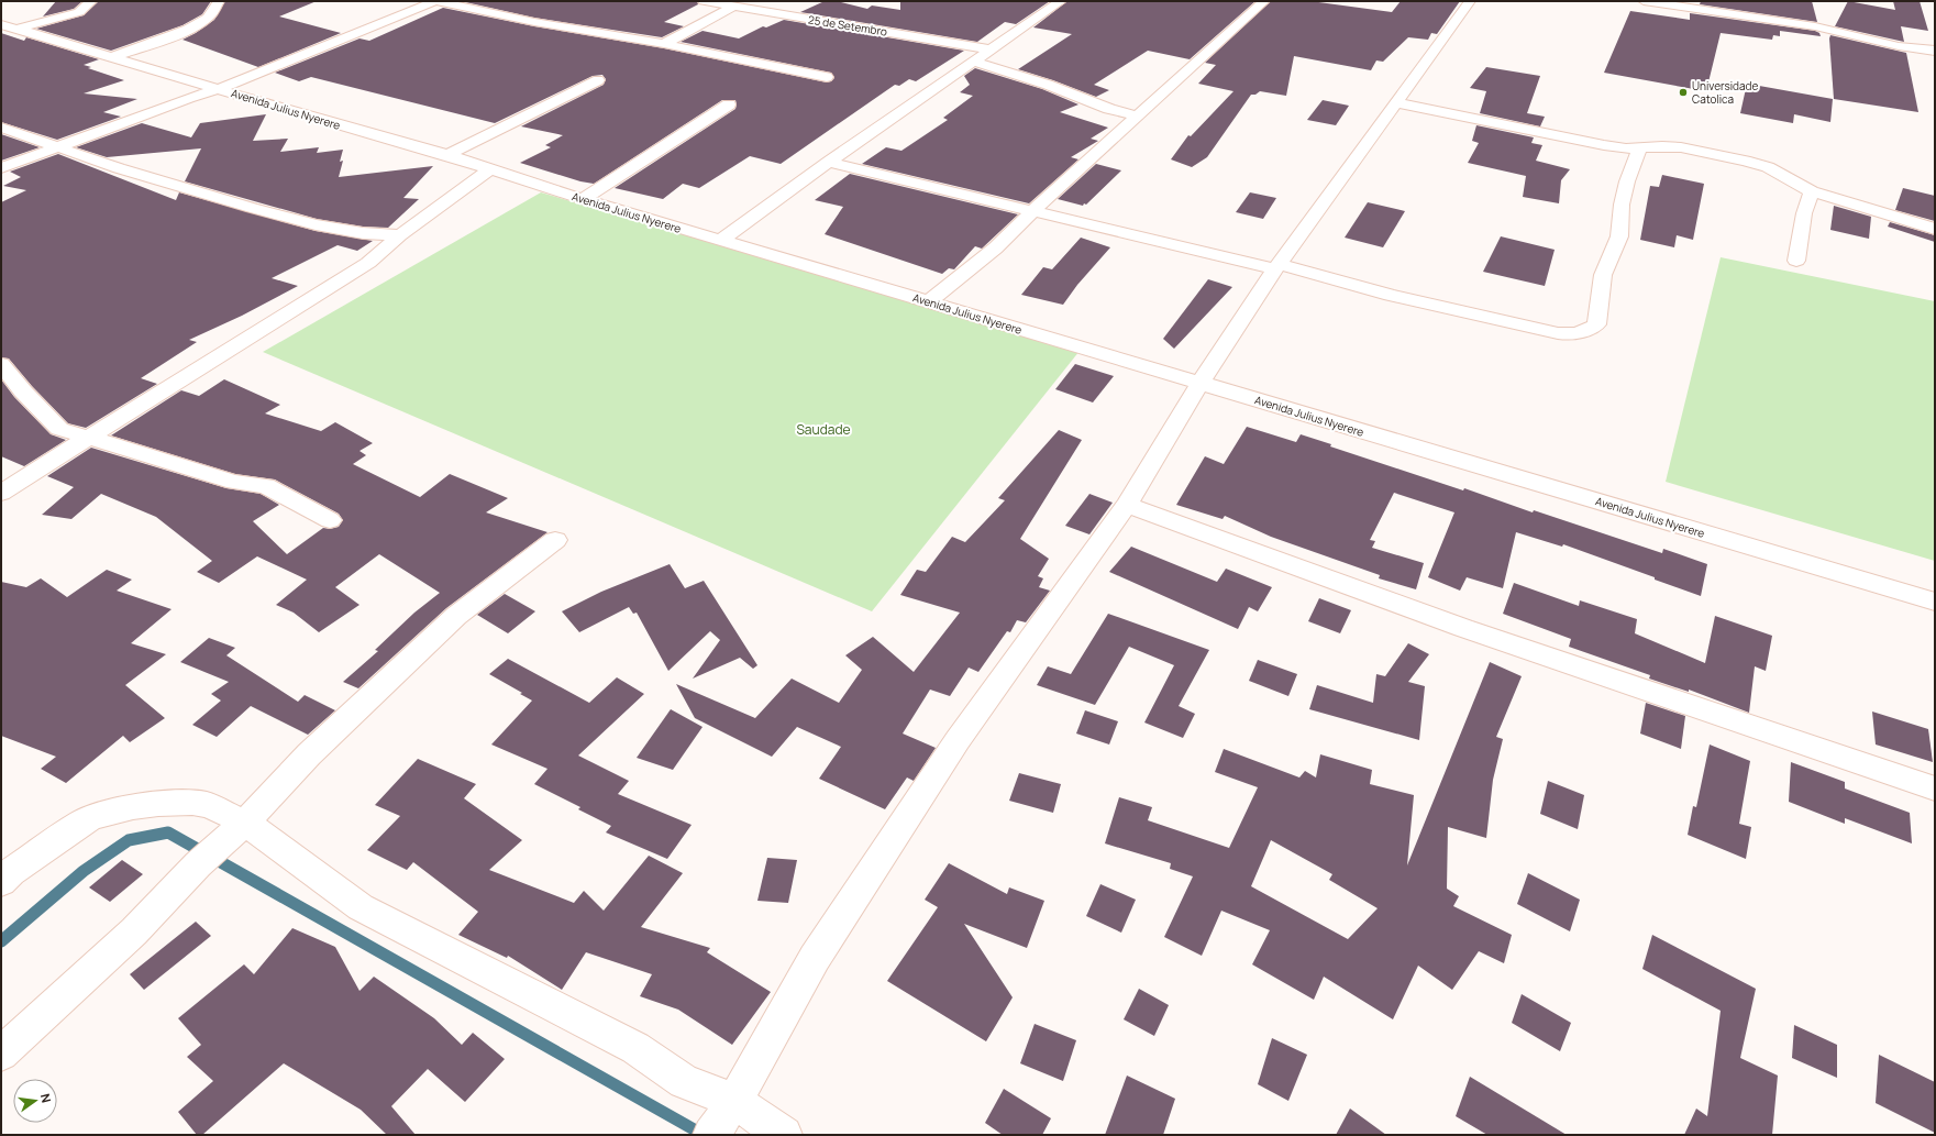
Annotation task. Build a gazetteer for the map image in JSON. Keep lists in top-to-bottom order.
{
  "streets": {
    "street": ["25 de Setembro", "Avenida Julius Nyerere"]
  },
  "parks": ["Saudade"],
  "places": ["Universidade Catolica"],
  "north": "right"
}
